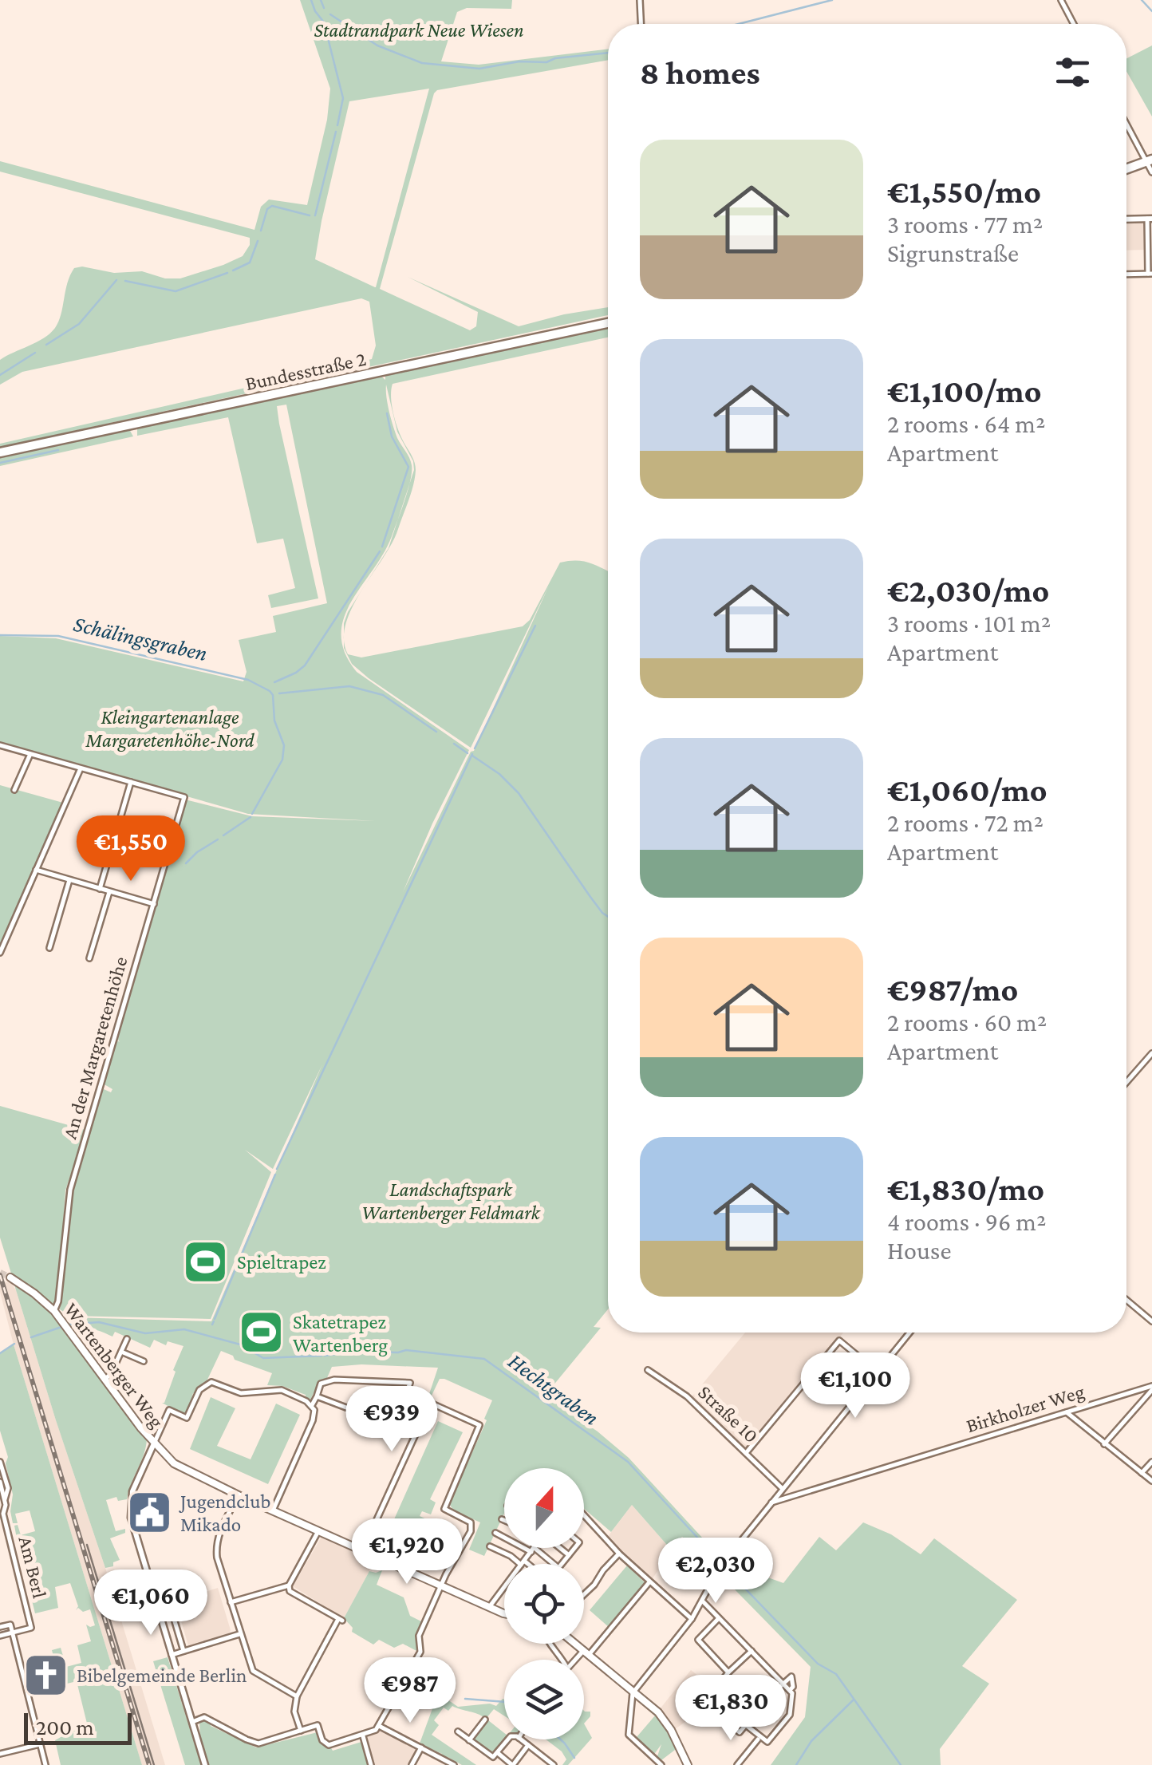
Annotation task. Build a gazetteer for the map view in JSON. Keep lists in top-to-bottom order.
{
  "streets": {
    "main road": ["Bundesstraße 2", "Wartenberger Weg"],
    "street": [
      "An der Margaretenhöhe",
      "Birkholzer Weg",
      "Straße 10",
      "Am Berl"
    ]
  },
  "crossings": [
    ["An der Margaretenhöhe", "Wartenberger Weg"],
    ["Birkholzer Weg", "Straße 10"]
  ],
  "water": ["Schälingsgraben", "Hechtgraben"],
  "parks": ["Stadtrandpark Neue Wiesen", "Kleingartenanlage Margaretenhöhe-Nord", "Landschaftspark Wartenberger Feldmark"],
  "places": {
    "sports": ["Spieltrapez", "Skatetrapez Wartenberg"],
    "public building": ["Jugendclub Mikado"],
    "church": ["Bibelgemeinde Berlin"]
  },
  "scale_bar": "200 m",
  "north": "top",
  "page": {
    "heading": "8 homes",
    "list": [
      {
        "name": "€1,550/mo",
        "note": "3 rooms · 77 m² · Sigrunstraße"
      },
      {
        "name": "€1,100/mo",
        "note": "2 rooms · 64 m² · Apartment"
      },
      {
        "name": "€2,030/mo",
        "note": "3 rooms · 101 m² · Apartment"
      },
      {
        "name": "€1,060/mo",
        "note": "2 rooms · 72 m² · Apartment"
      },
      {
        "name": "€987/mo",
        "note": "2 rooms · 60 m² · Apartment"
      },
      {
        "name": "€1,830/mo",
        "note": "4 rooms · 96 m² · House"
      }
    ],
    "price": [
      "€1,550",
      "€1,100",
      "€939",
      "€1,920",
      "€2,030",
      "€1,060",
      "€987",
      "€1,830"
    ],
    "scale": "200 m"
  }
}
